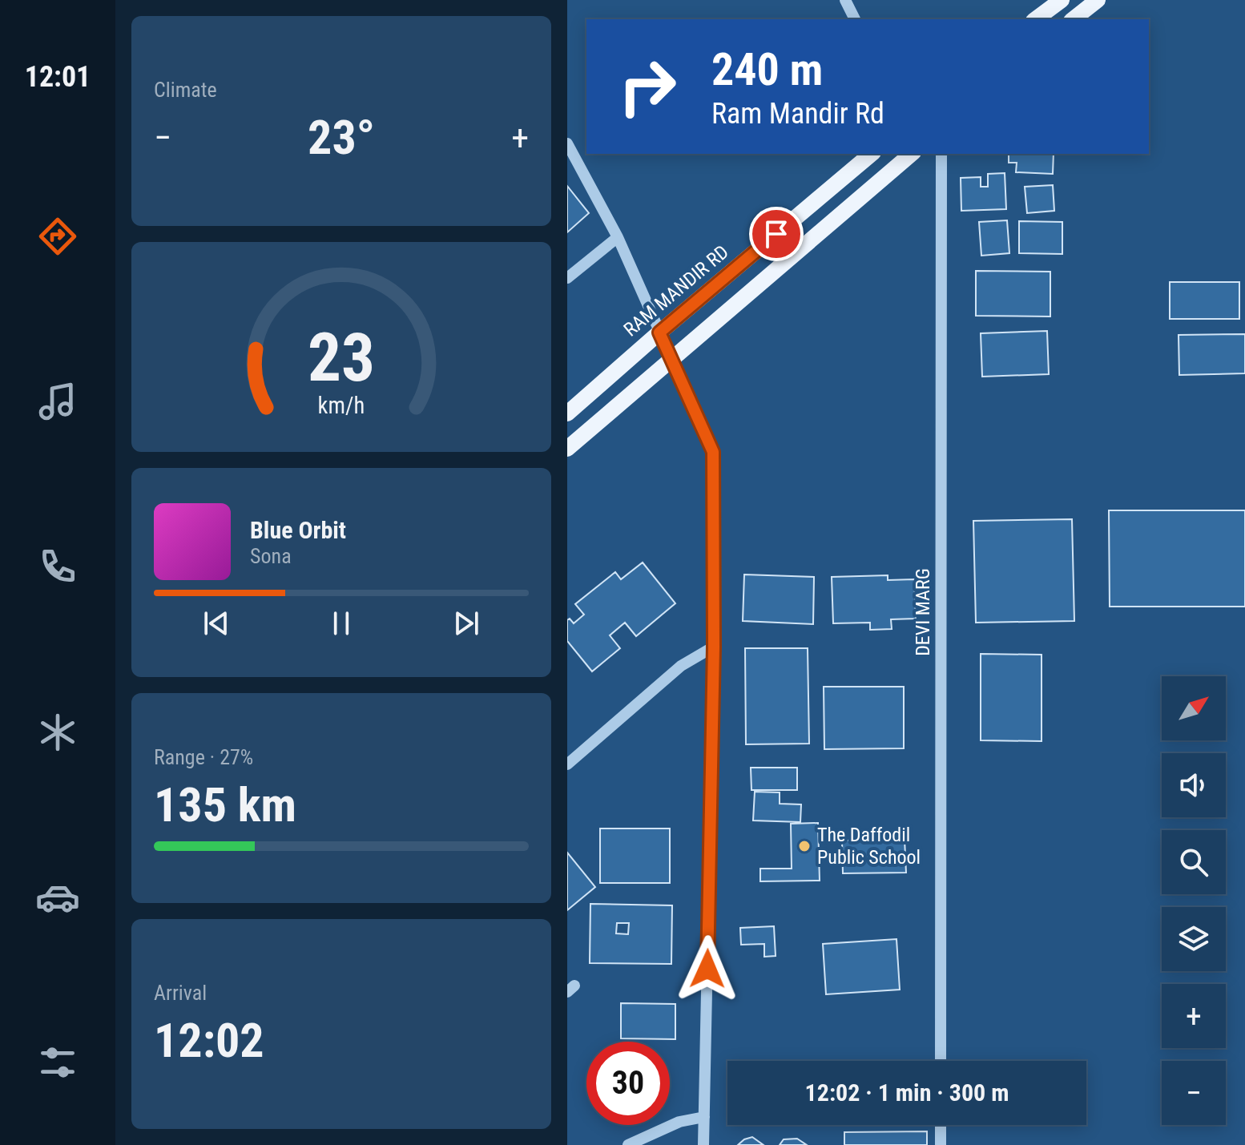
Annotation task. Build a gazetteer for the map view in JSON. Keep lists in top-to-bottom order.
{
  "streets": {
    "main road": ["RAM MANDIR RD"],
    "street": ["DEVI MARG"]
  },
  "places": ["The Daffodil Public School"],
  "north": "top right",
  "page": {
    "tabs": "12:01",
    "tile": [
      "Climate",
      ["Range · 27%", "135 km"],
      ["Arrival", "12:02"]
    ],
    "turn": ["240 m", "Ram Mandir Rd"],
    "heat": ["−", "23°", "+"],
    "song": ["Blue Orbit", "Sona"],
    "map_buttons": ["+", "−"],
    "limit": "30",
    "trip": "12:02 · 1 min · 300 m",
    "gauge": ["23", "km/h"]
  }
}
